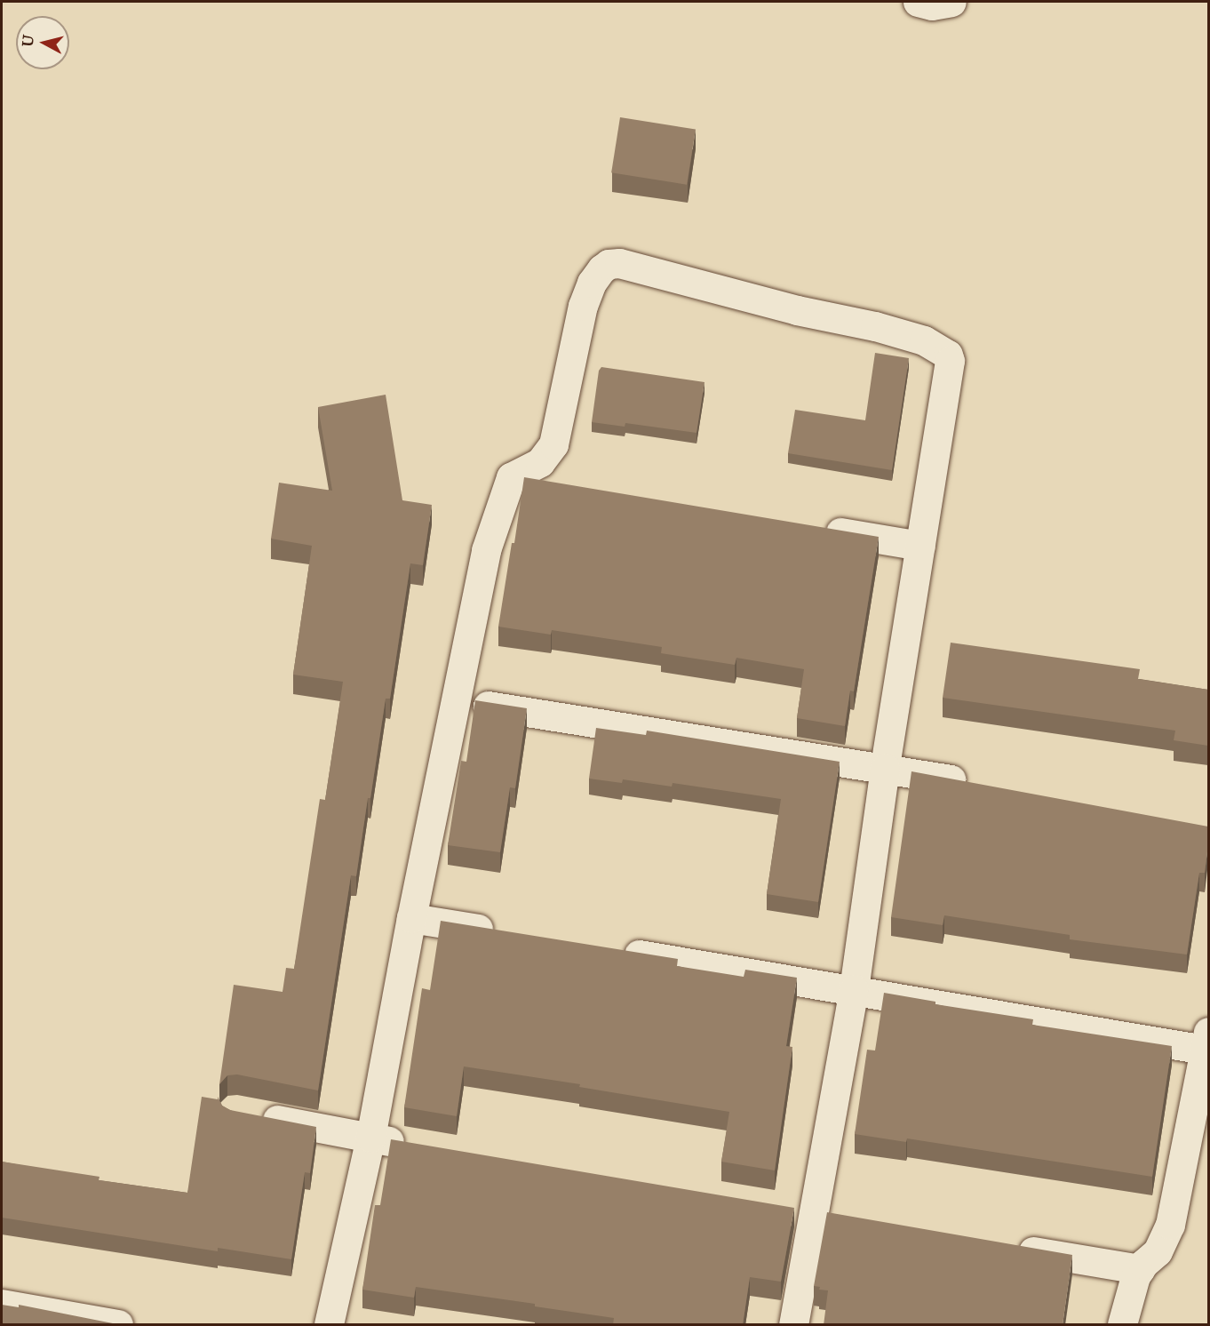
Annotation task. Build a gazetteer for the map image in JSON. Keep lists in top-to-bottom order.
{
  "north": "left"
}
